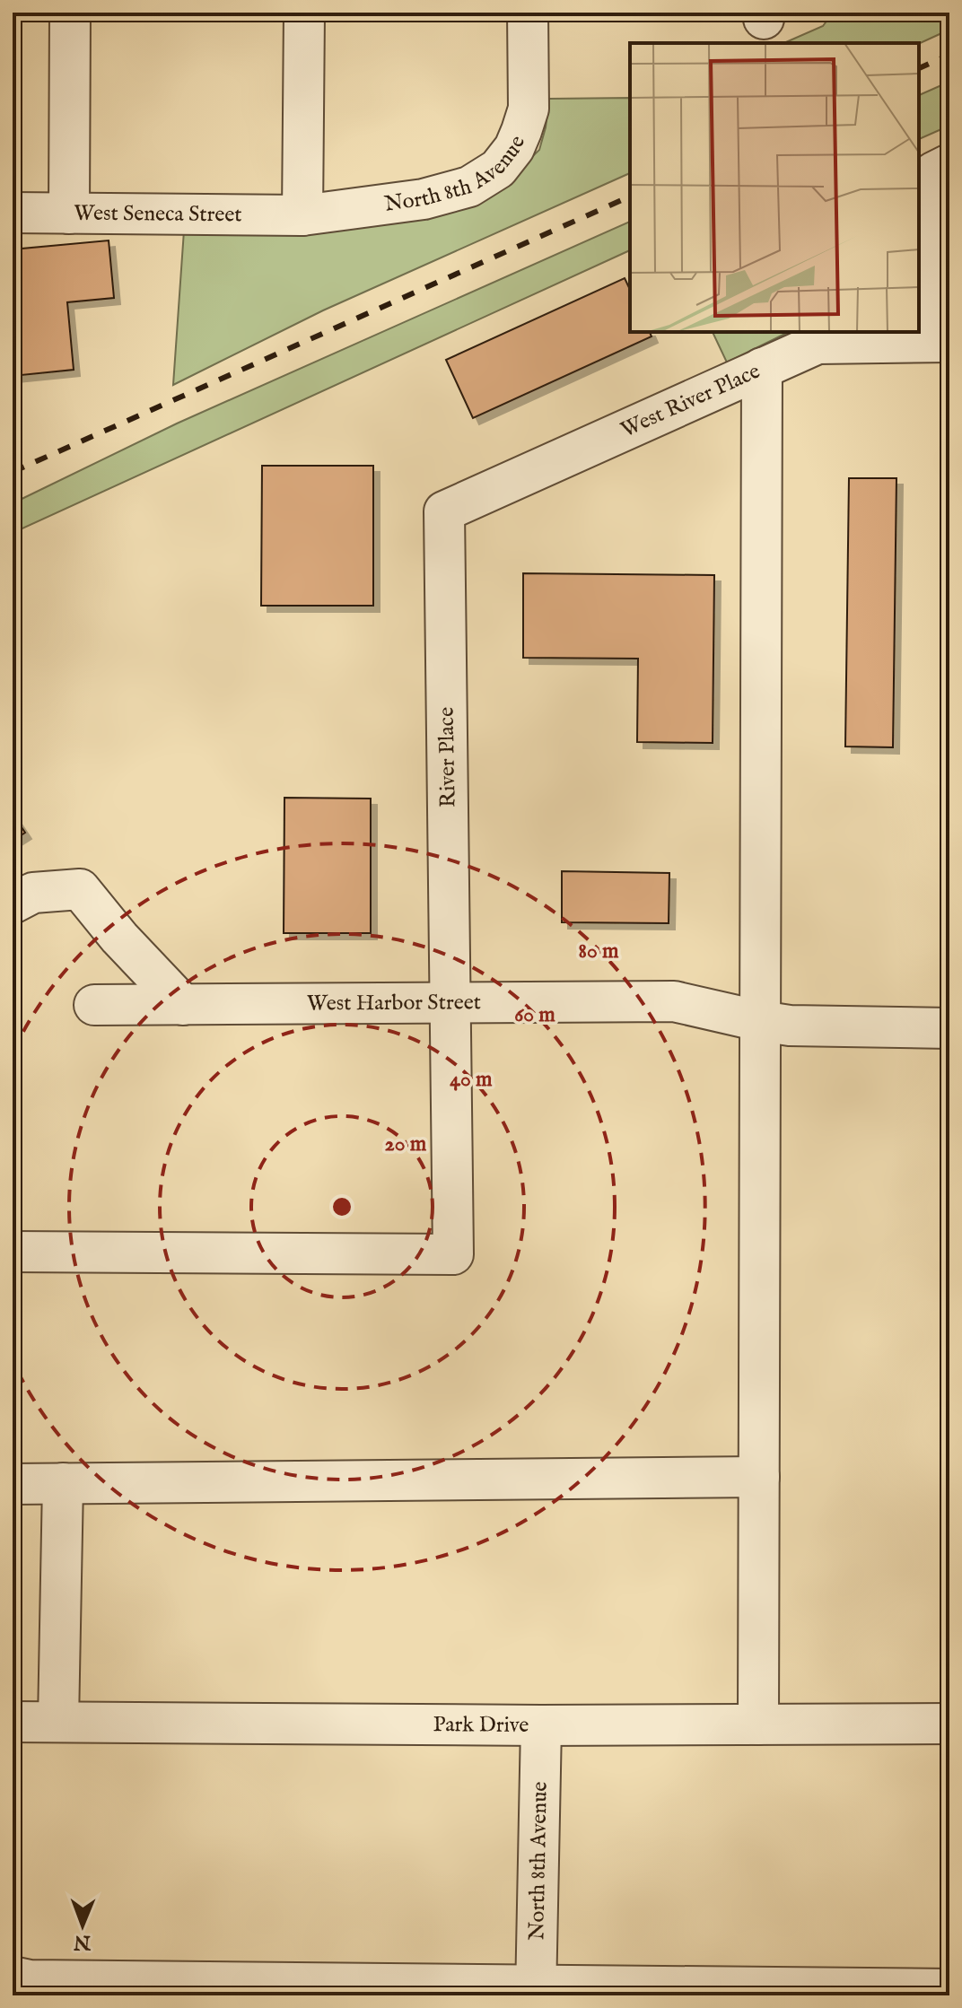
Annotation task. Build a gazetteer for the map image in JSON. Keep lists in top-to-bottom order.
{
  "streets": {
    "street": [
      "North 8th Avenue",
      "West Seneca Street",
      "West River Place",
      "River Place",
      "West Harbor Street",
      "Park Drive"
    ]
  },
  "crossings": [
    ["North 8th Avenue", "West Seneca Street"],
    ["North 8th Avenue", "Park Drive"],
    ["West River Place", "River Place"],
    ["River Place", "West Harbor Street"]
  ],
  "north": "bottom",
  "rings": [
    "80 m",
    "60 m",
    "40 m",
    "20 m"
  ]
}
